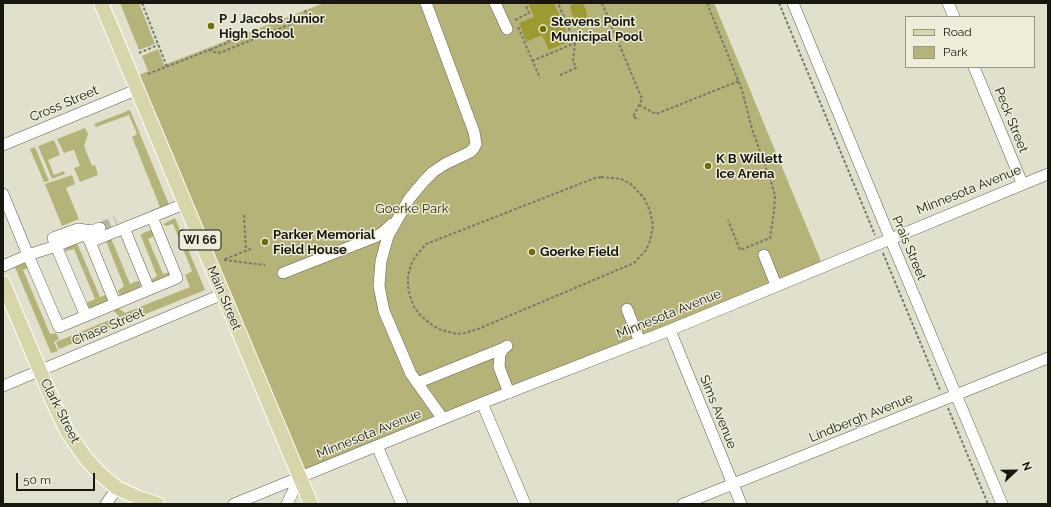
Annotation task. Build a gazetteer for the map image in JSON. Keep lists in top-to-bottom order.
{
  "streets": {
    "main road": ["WI 66", "Main Street", "Clark Street"],
    "street": [
      "Cross Street",
      "Peck Street",
      "Minnesota Avenue",
      "Prais Street",
      "Chase Street",
      "Sims Avenue",
      "Lindbergh Avenue"
    ]
  },
  "crossings": [
    ["Cross Street", "Main Street"],
    ["Peck Street", "Minnesota Avenue"],
    ["Minnesota Avenue", "Prais Street"],
    ["Minnesota Avenue", "Main Street"],
    ["Minnesota Avenue", "Sims Avenue"],
    ["Prais Street", "Lindbergh Avenue"],
    ["Main Street", "Chase Street"],
    ["Chase Street", "Clark Street"],
    ["Sims Avenue", "Lindbergh Avenue"]
  ],
  "parks": ["Goerke Park"],
  "places": [
    "P J Jacobs Junior High School",
    "Stevens Point Municipal Pool",
    "K B Willett Ice Arena",
    "Parker Memorial Field House",
    "Goerke Field"
  ],
  "legend": ["Road", "Park"],
  "scale_bar": "50 m",
  "north": "right"
}
